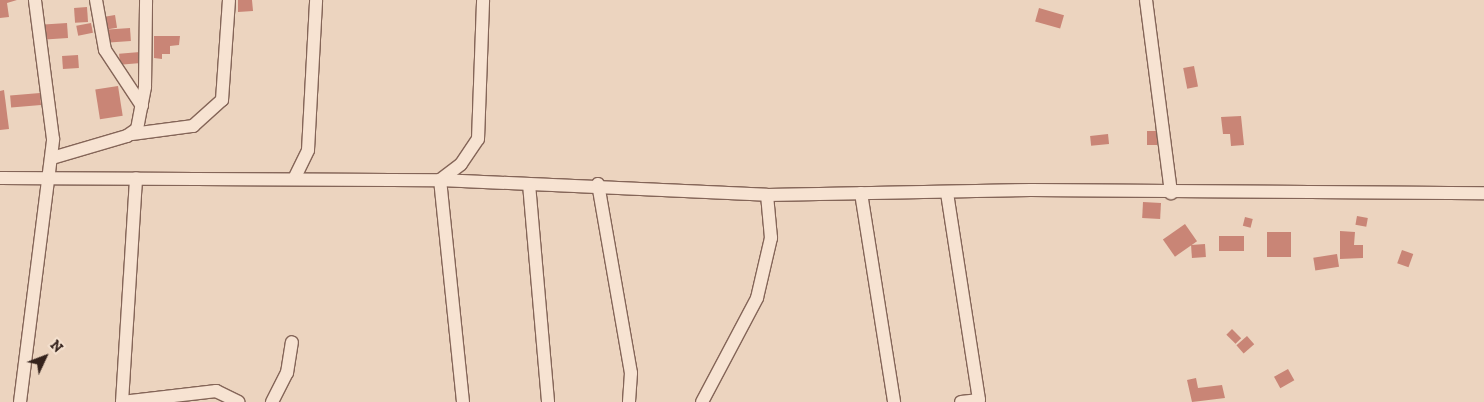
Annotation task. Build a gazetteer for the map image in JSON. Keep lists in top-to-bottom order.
{
  "north": "top right"
}
